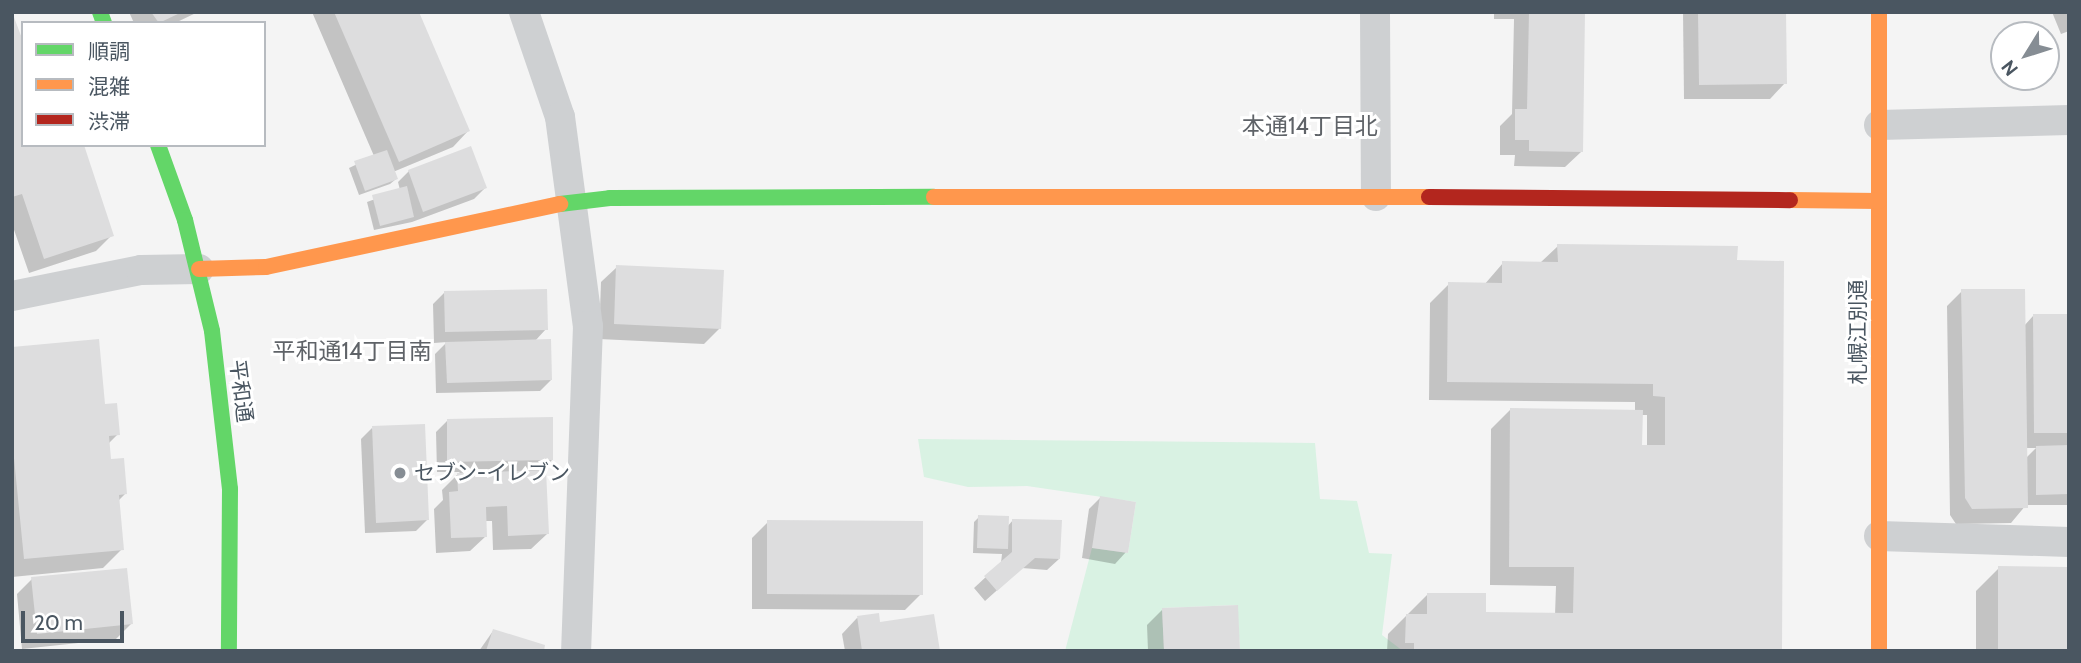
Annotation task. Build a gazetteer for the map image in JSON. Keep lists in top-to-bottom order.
{
  "streets": {
    "main road": ["札幌江別通", "平和通"]
  },
  "districts": ["本通14丁目北", "平和通14丁目南"],
  "places": ["セブン-イレブン"],
  "legend": ["順調", "混雑", "渋滞"],
  "scale_bar": "20 m",
  "north": "bottom left"
}
